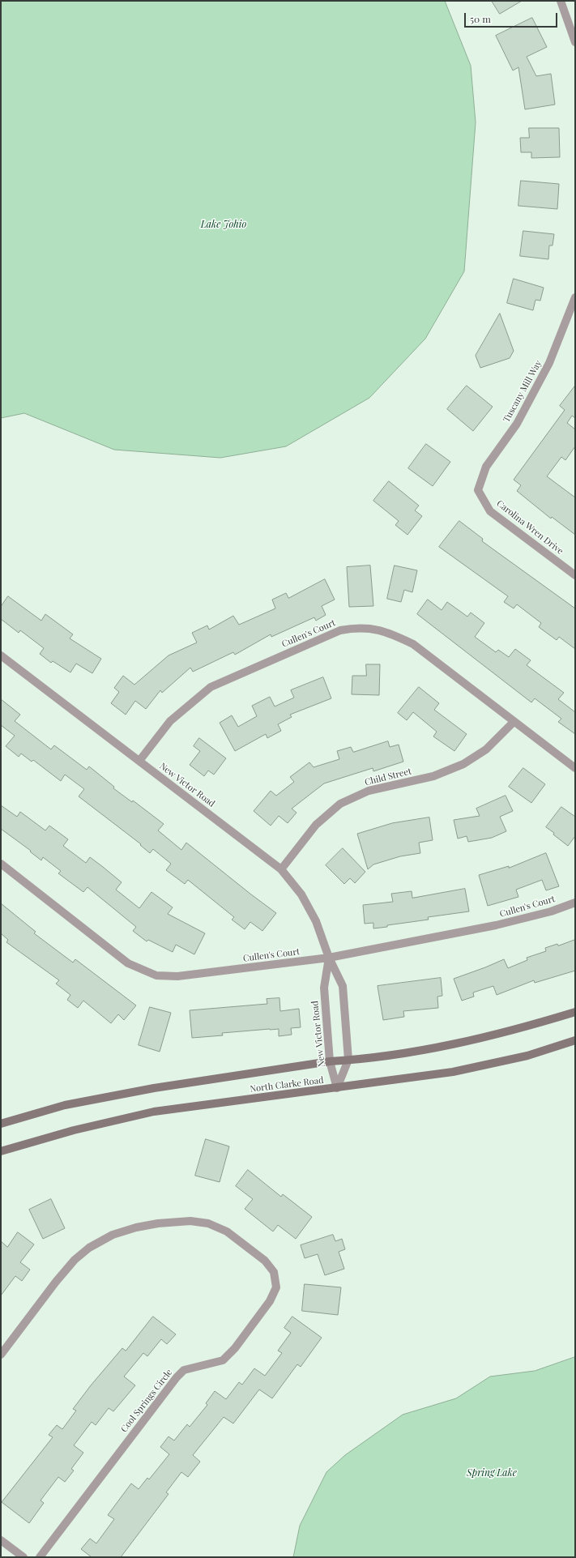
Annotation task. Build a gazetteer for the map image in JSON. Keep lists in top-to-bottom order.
{
  "streets": {
    "street": [
      "Tuscany Mill Way",
      "Carolina Wren Drive",
      "Cullen's Court",
      "Child Street",
      "New Victor Road",
      "North Clarke Road",
      "Cool Springs Circle"
    ]
  },
  "crossings": [
    ["Tuscany Mill Way", "Carolina Wren Drive"],
    ["Cullen's Court", "Child Street"],
    ["Cullen's Court", "New Victor Road"],
    ["Child Street", "New Victor Road"],
    ["New Victor Road", "North Clarke Road"]
  ],
  "water": ["Lake Johio", "Spring Lake"],
  "scale_bar": "50 m"
}
